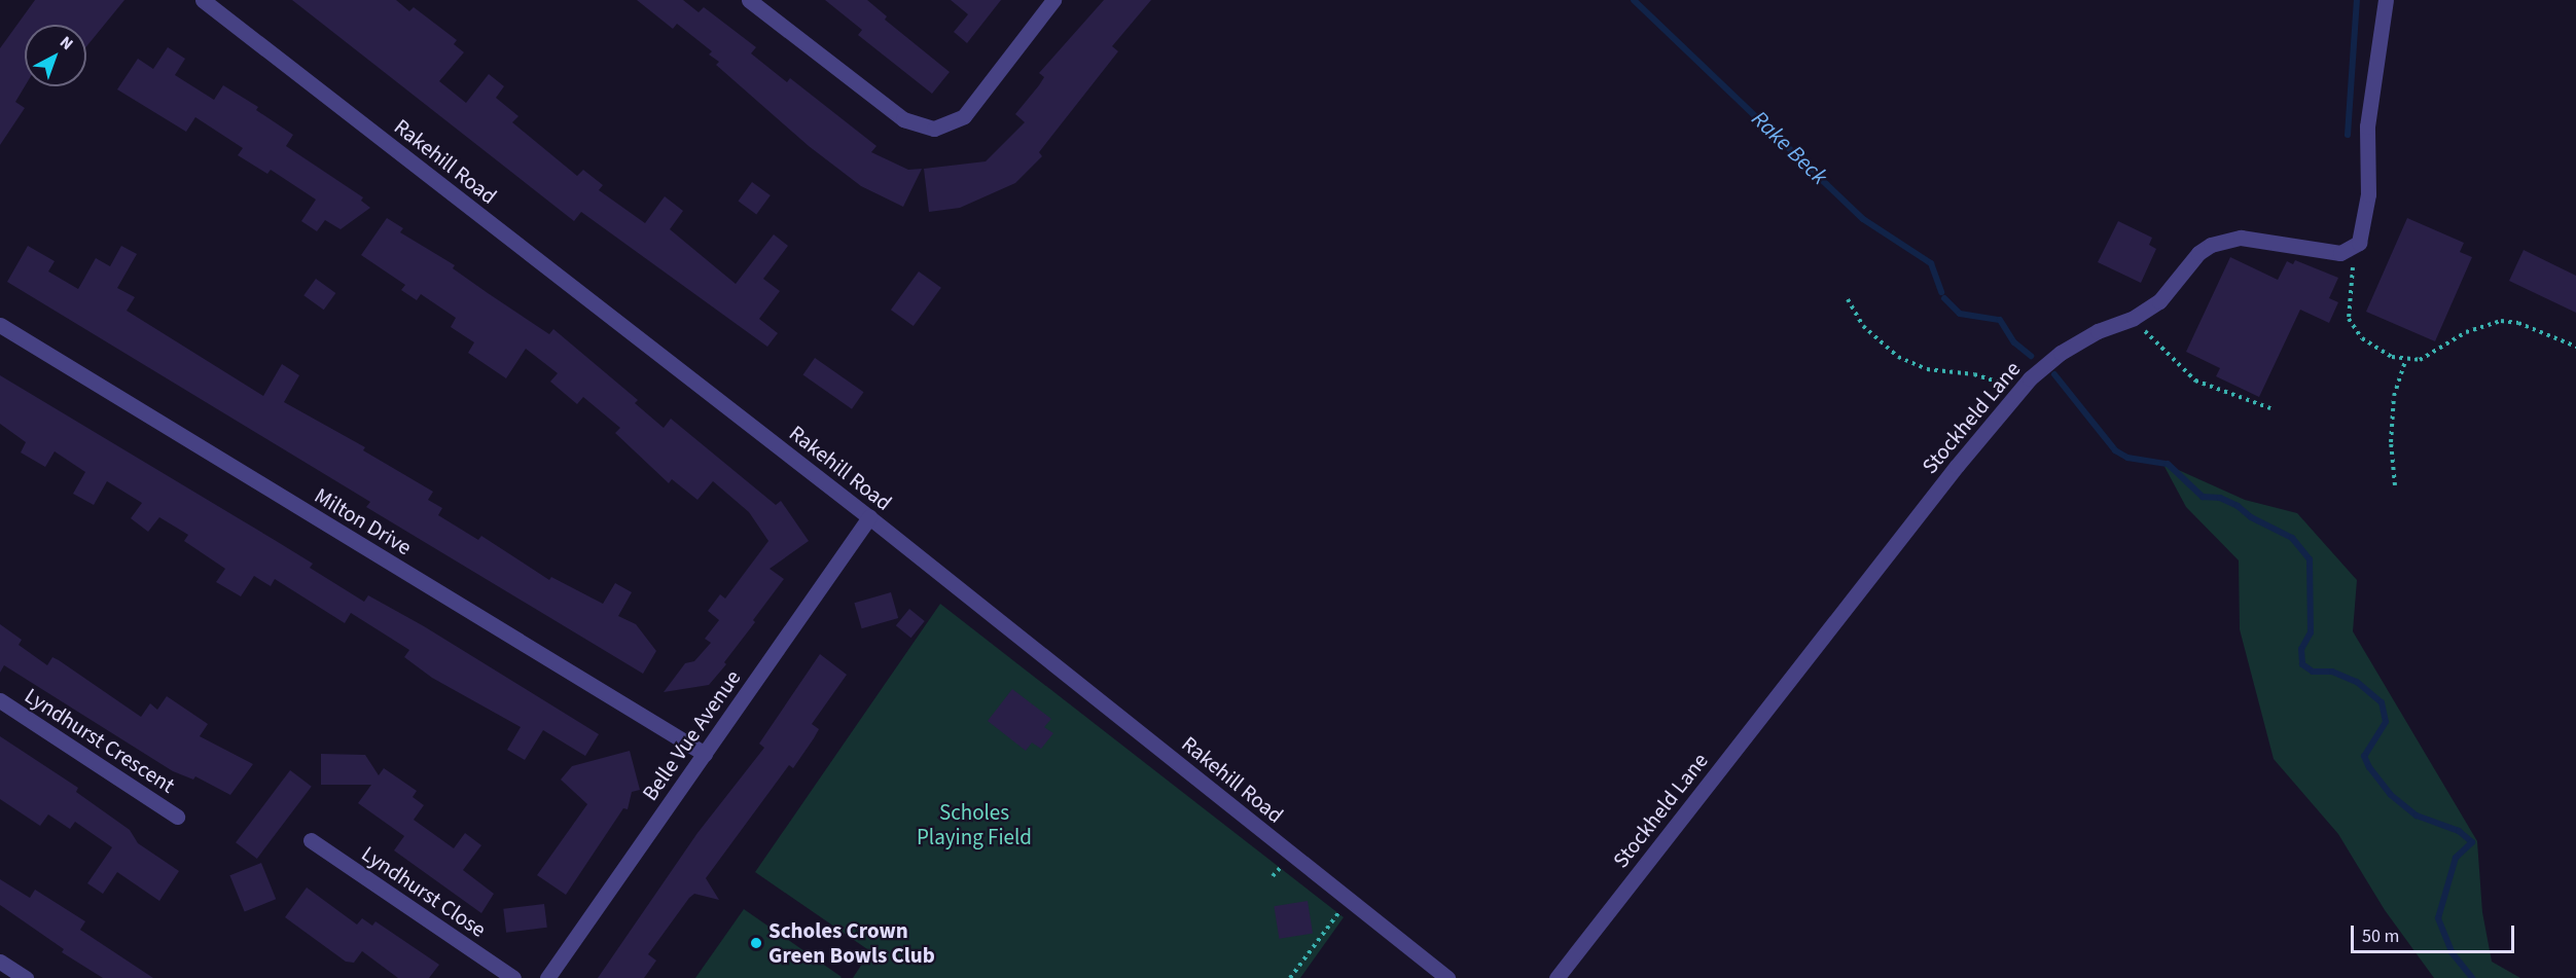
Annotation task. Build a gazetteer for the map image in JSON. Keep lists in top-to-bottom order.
{
  "streets": {
    "street": [
      "Rakehill Road",
      "Stockheld Lane",
      "Milton Drive",
      "Belle Vue Avenue",
      "Lyndhurst Crescent",
      "Lyndhurst Close"
    ]
  },
  "crossings": [
    ["Rakehill Road", "Belle Vue Avenue"],
    ["Milton Drive", "Belle Vue Avenue"]
  ],
  "water": ["Rake Beck"],
  "parks": ["Scholes Playing Field"],
  "places": ["Scholes Crown Green Bowls Club"],
  "scale_bar": "50 m",
  "north": "top right"
}
